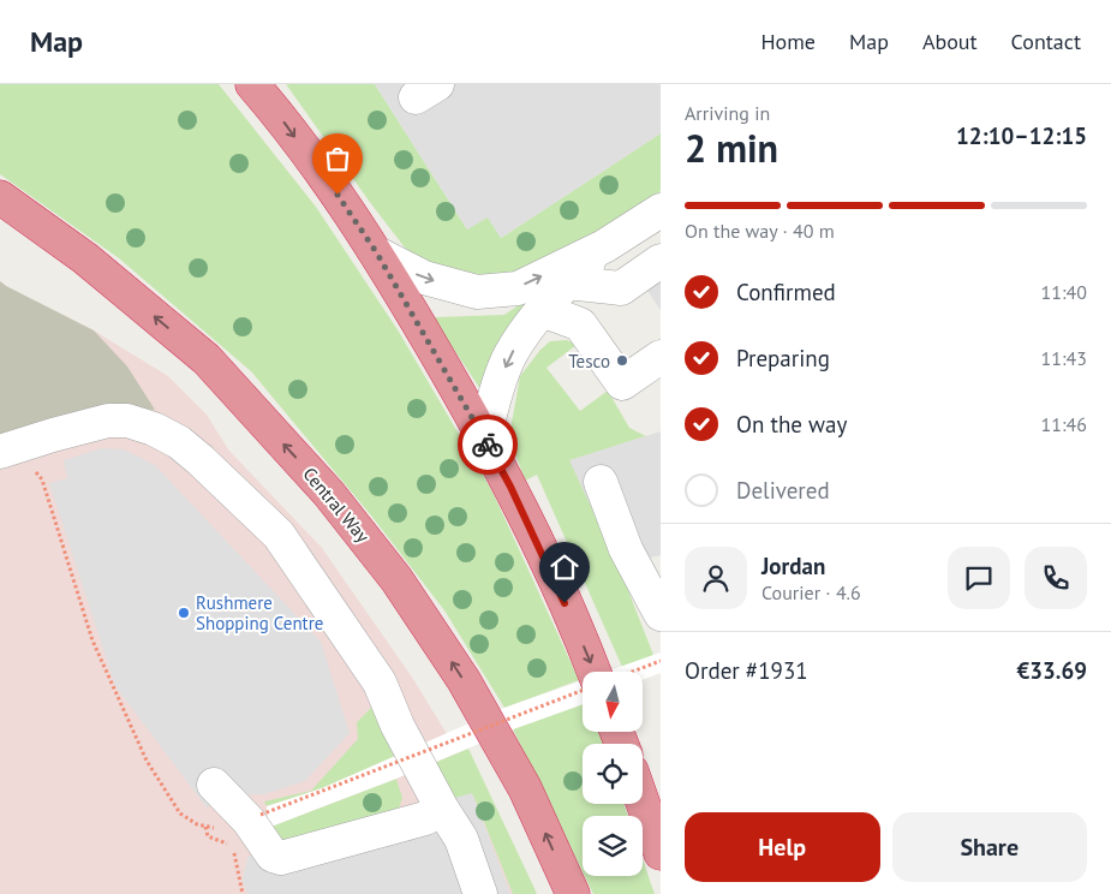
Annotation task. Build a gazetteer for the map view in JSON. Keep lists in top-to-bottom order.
{
  "streets": {
    "highway": ["Central Way"]
  },
  "places": ["Tesco", "Rushmere Shopping Centre"],
  "north": "bottom",
  "page": {
    "header": "Map",
    "nav": [
      "Home",
      "Map",
      "About",
      "Contact"
    ],
    "heading": ["2 min", "Arriving in", "12:10–12:15"],
    "panel": [
      "Jordan",
      "Courier · 4.6",
      "Order #1931",
      "€33.69"
    ],
    "bar": "On the way · 40 m",
    "list": [
      ["Confirmed", "11:40"],
      ["Preparing", "11:43"],
      ["On the way", "11:46"],
      "Delivered"
    ],
    "buttons": ["Help", "Share"]
  }
}
